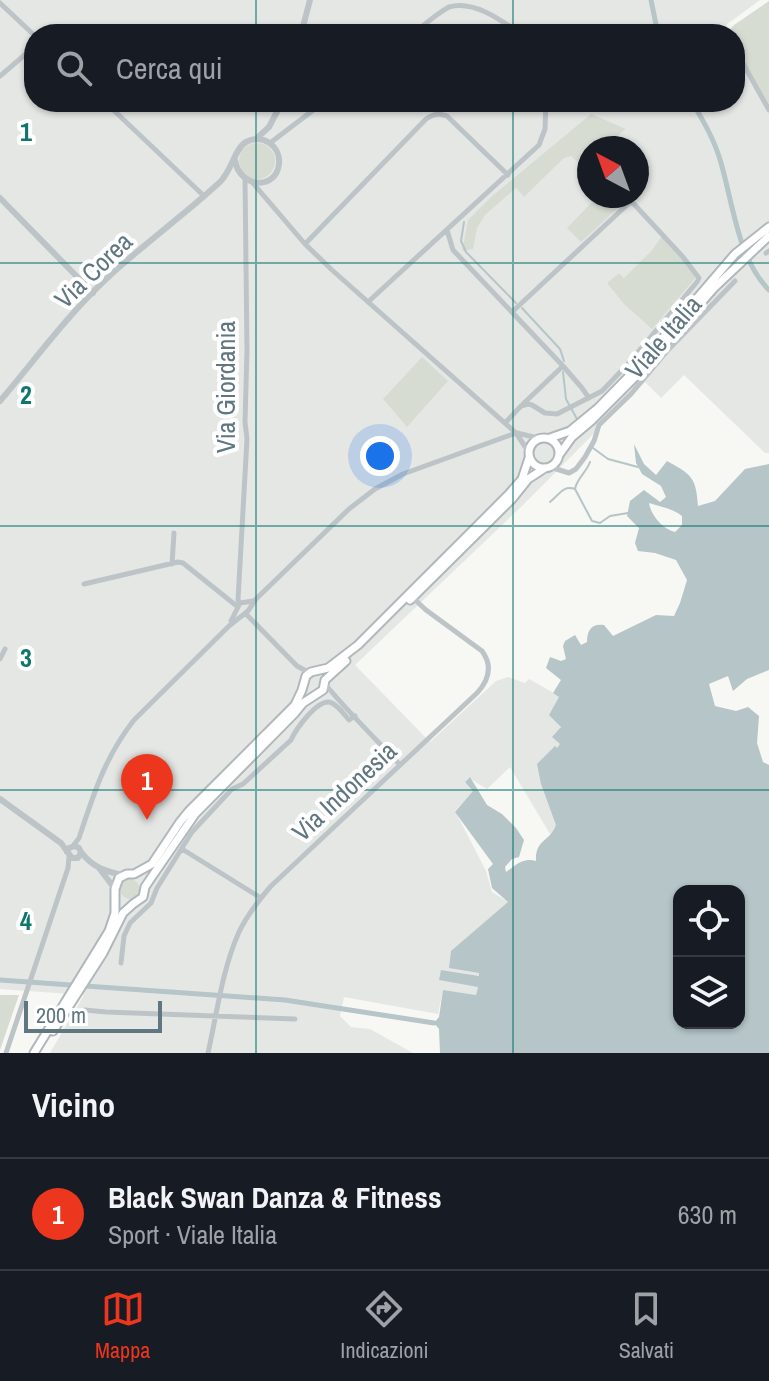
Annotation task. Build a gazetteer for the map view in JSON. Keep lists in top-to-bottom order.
{
  "streets": {
    "main road": ["Viale Italia"],
    "street": ["Via Corea", "Via Giordania", "Via Indonesia"]
  },
  "scale_bar": "200 m",
  "north": "top left",
  "page": {
    "search": "Cerca qui",
    "pins": "1",
    "scale": "200 m",
    "heading": "Vicino",
    "list": [
      {
        "mark": "1",
        "name": "Black Swan Danza & Fitness",
        "note": "Sport · Viale Italia",
        "value": "630 m"
      }
    ],
    "nav": ["Mappa", "Indicazioni", "Salvati"]
  },
  "grid": {
    "rows": [
      "1",
      "2",
      "3",
      "4"
    ]
  }
}
